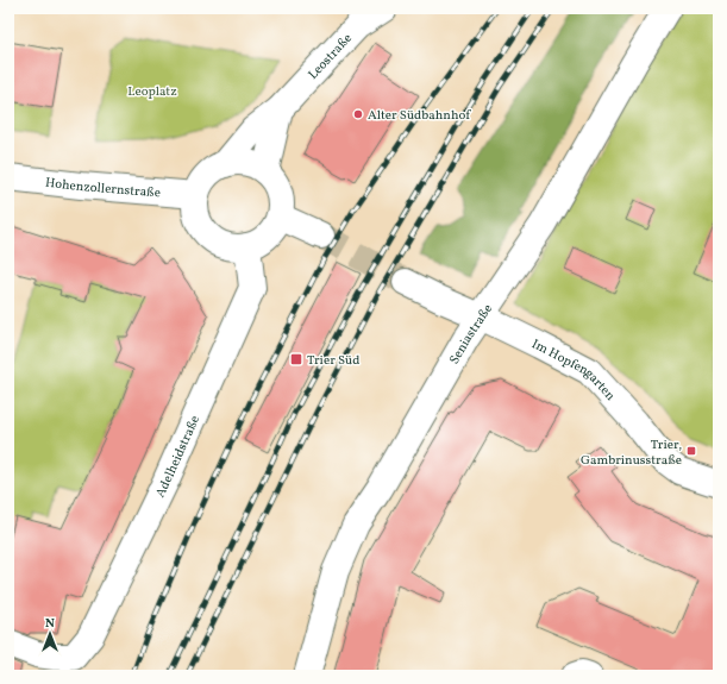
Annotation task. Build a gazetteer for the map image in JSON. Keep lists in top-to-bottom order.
{
  "streets": {
    "street": [
      "Leostraße",
      "Hohenzollernstraße",
      "Seniastraße",
      "Im Hopfengarten",
      "Adelheidstraße"
    ]
  },
  "crossings": [
    ["Leostraße", "Hohenzollernstraße"],
    ["Leostraße", "Adelheidstraße"],
    ["Hohenzollernstraße", "Adelheidstraße"],
    ["Seniastraße", "Im Hopfengarten"]
  ],
  "parks": ["Leoplatz"],
  "places": {
    "other": ["Alter Südbahnhof"],
    "transit": ["Trier Süd", "Trier, Gambrinusstraße"]
  },
  "north": "top"
}
